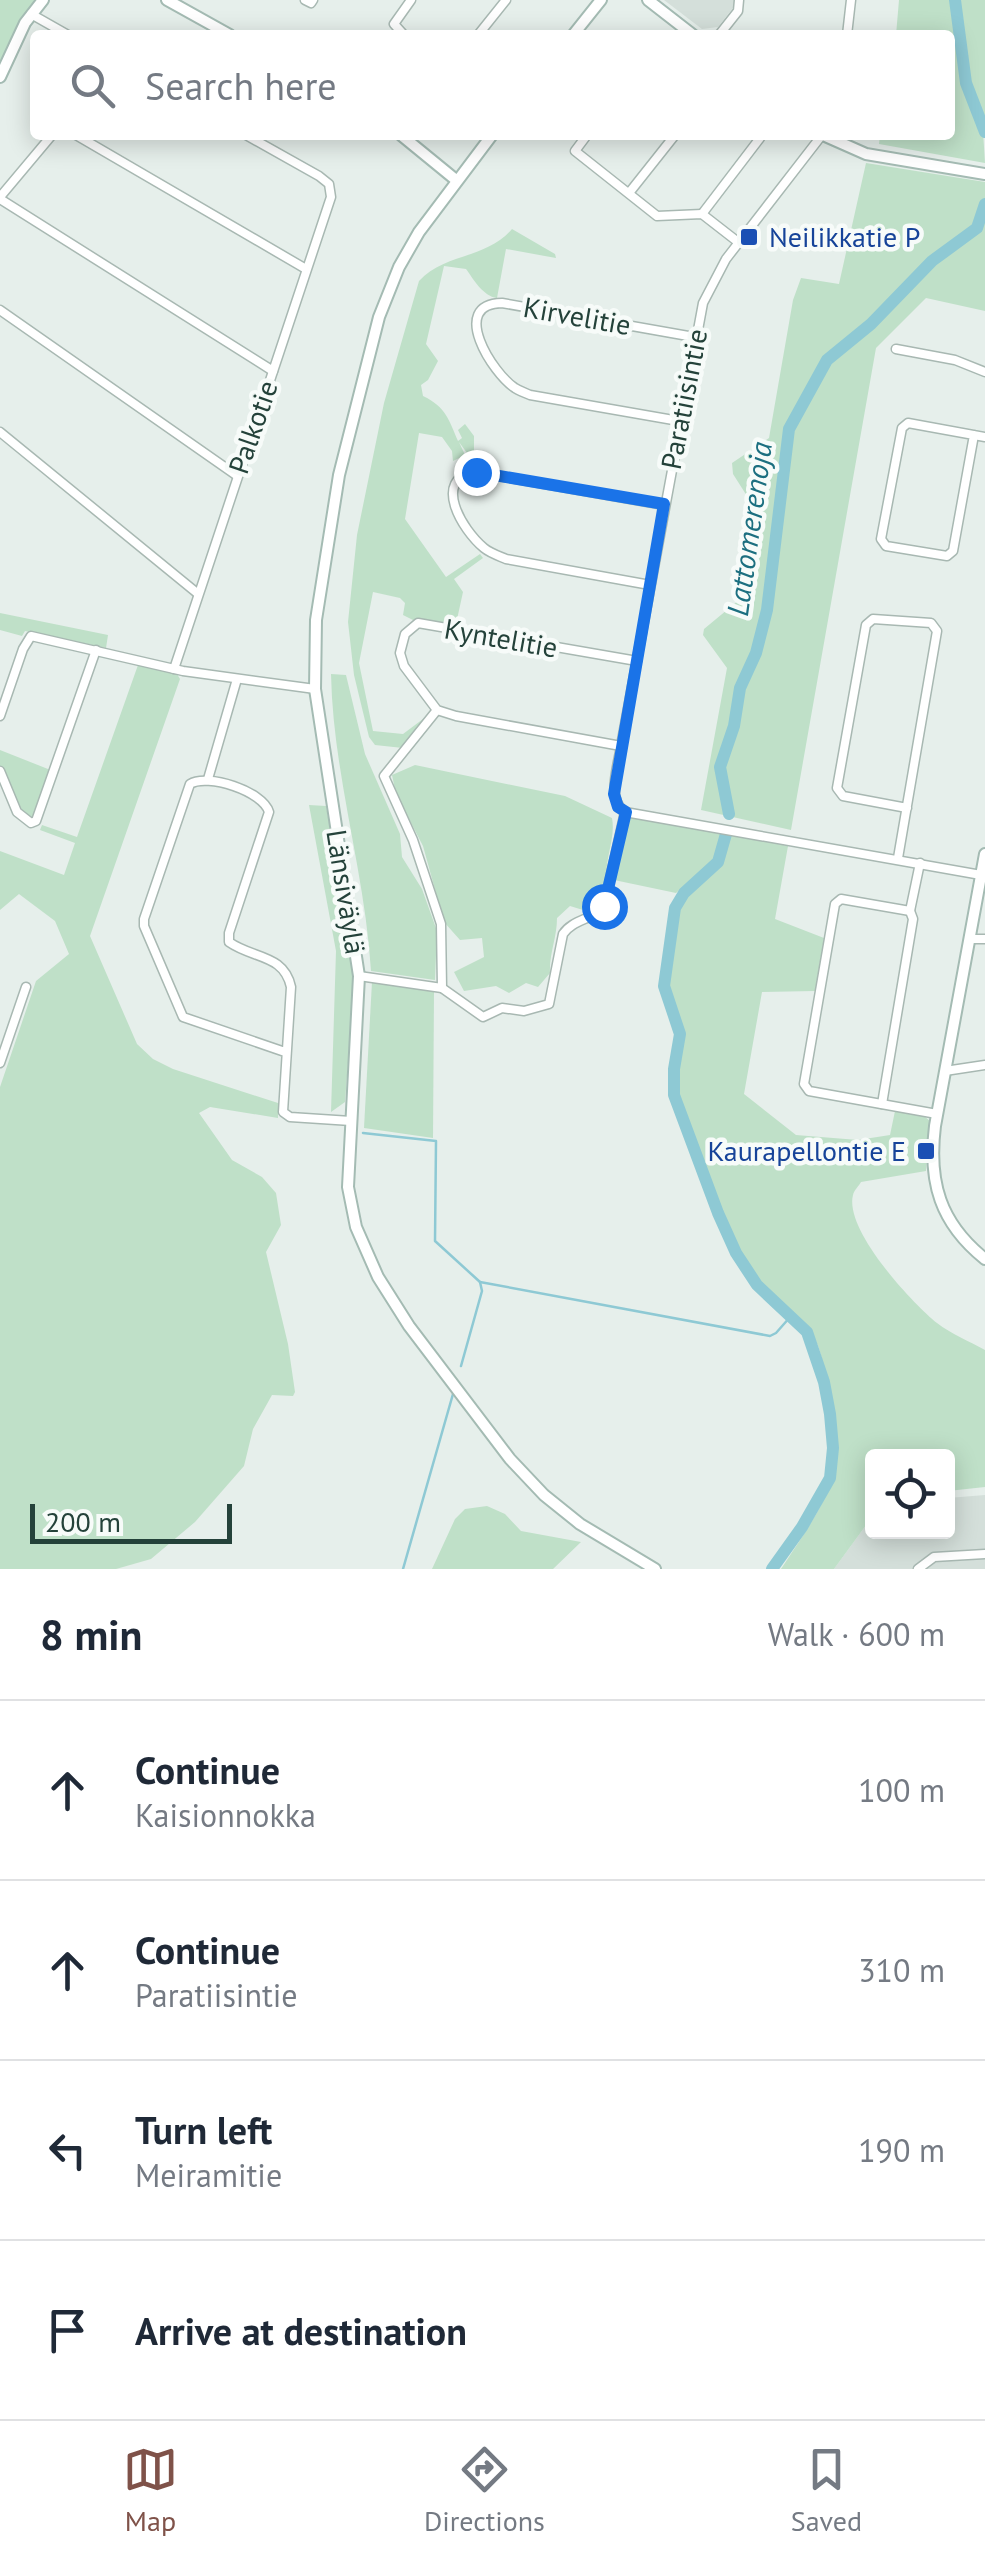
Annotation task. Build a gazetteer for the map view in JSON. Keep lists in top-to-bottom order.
{
  "streets": {
    "main road": ["Länsiväylä"],
    "street": [
      "Kirvelitie",
      "Paratiisintie",
      "Palkotie",
      "Kyntelitie"
    ]
  },
  "crossings": [
    ["Kirvelitie", "Paratiisintie"],
    ["Paratiisintie", "Kyntelitie"]
  ],
  "water": ["Lattomerenoja"],
  "places": {
    "transit": ["Neilikkatie P", "Kaurapellontie E"]
  },
  "scale_bar": "200 m",
  "page": {
    "search": "Search here",
    "scale": "200 m",
    "heading": ["8 min", "Walk · 600 m"],
    "list": [
      ["Continue", "Kaisionnokka", "100 m"],
      ["Continue", "Paratiisintie", "310 m"],
      ["Turn left", "Meiramitie", "190 m"],
      "Arrive at destination"
    ],
    "nav": ["Map", "Directions", "Saved"]
  }
}
